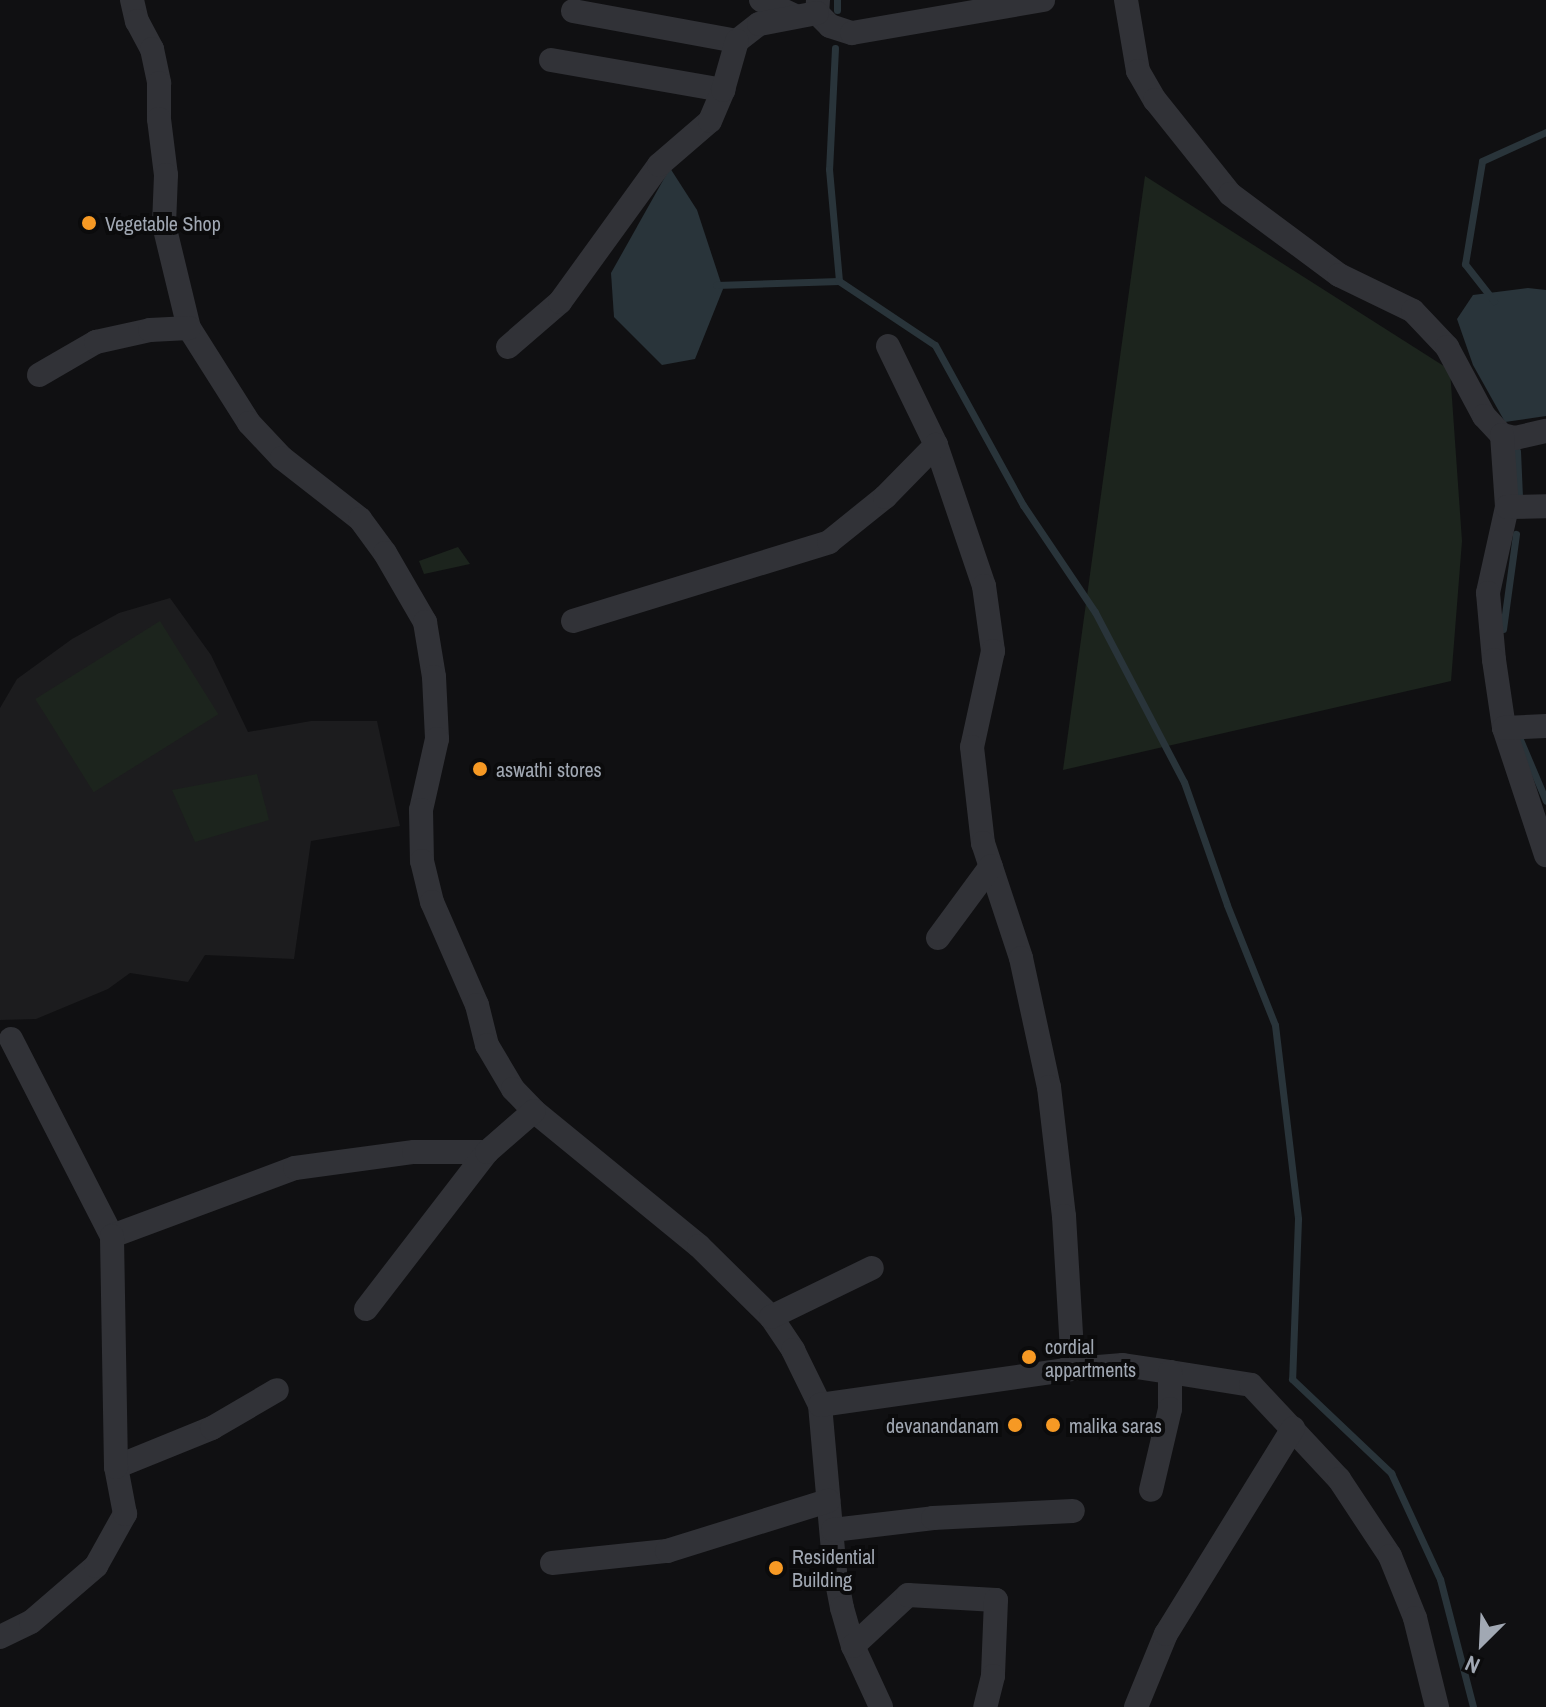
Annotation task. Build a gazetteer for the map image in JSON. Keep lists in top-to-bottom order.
{
  "places": [
    "Vegetable Shop",
    "aswathi stores",
    "cordial appartments",
    "devanandanam",
    "malika saras",
    "Residential Building"
  ],
  "north": "bottom left"
}
